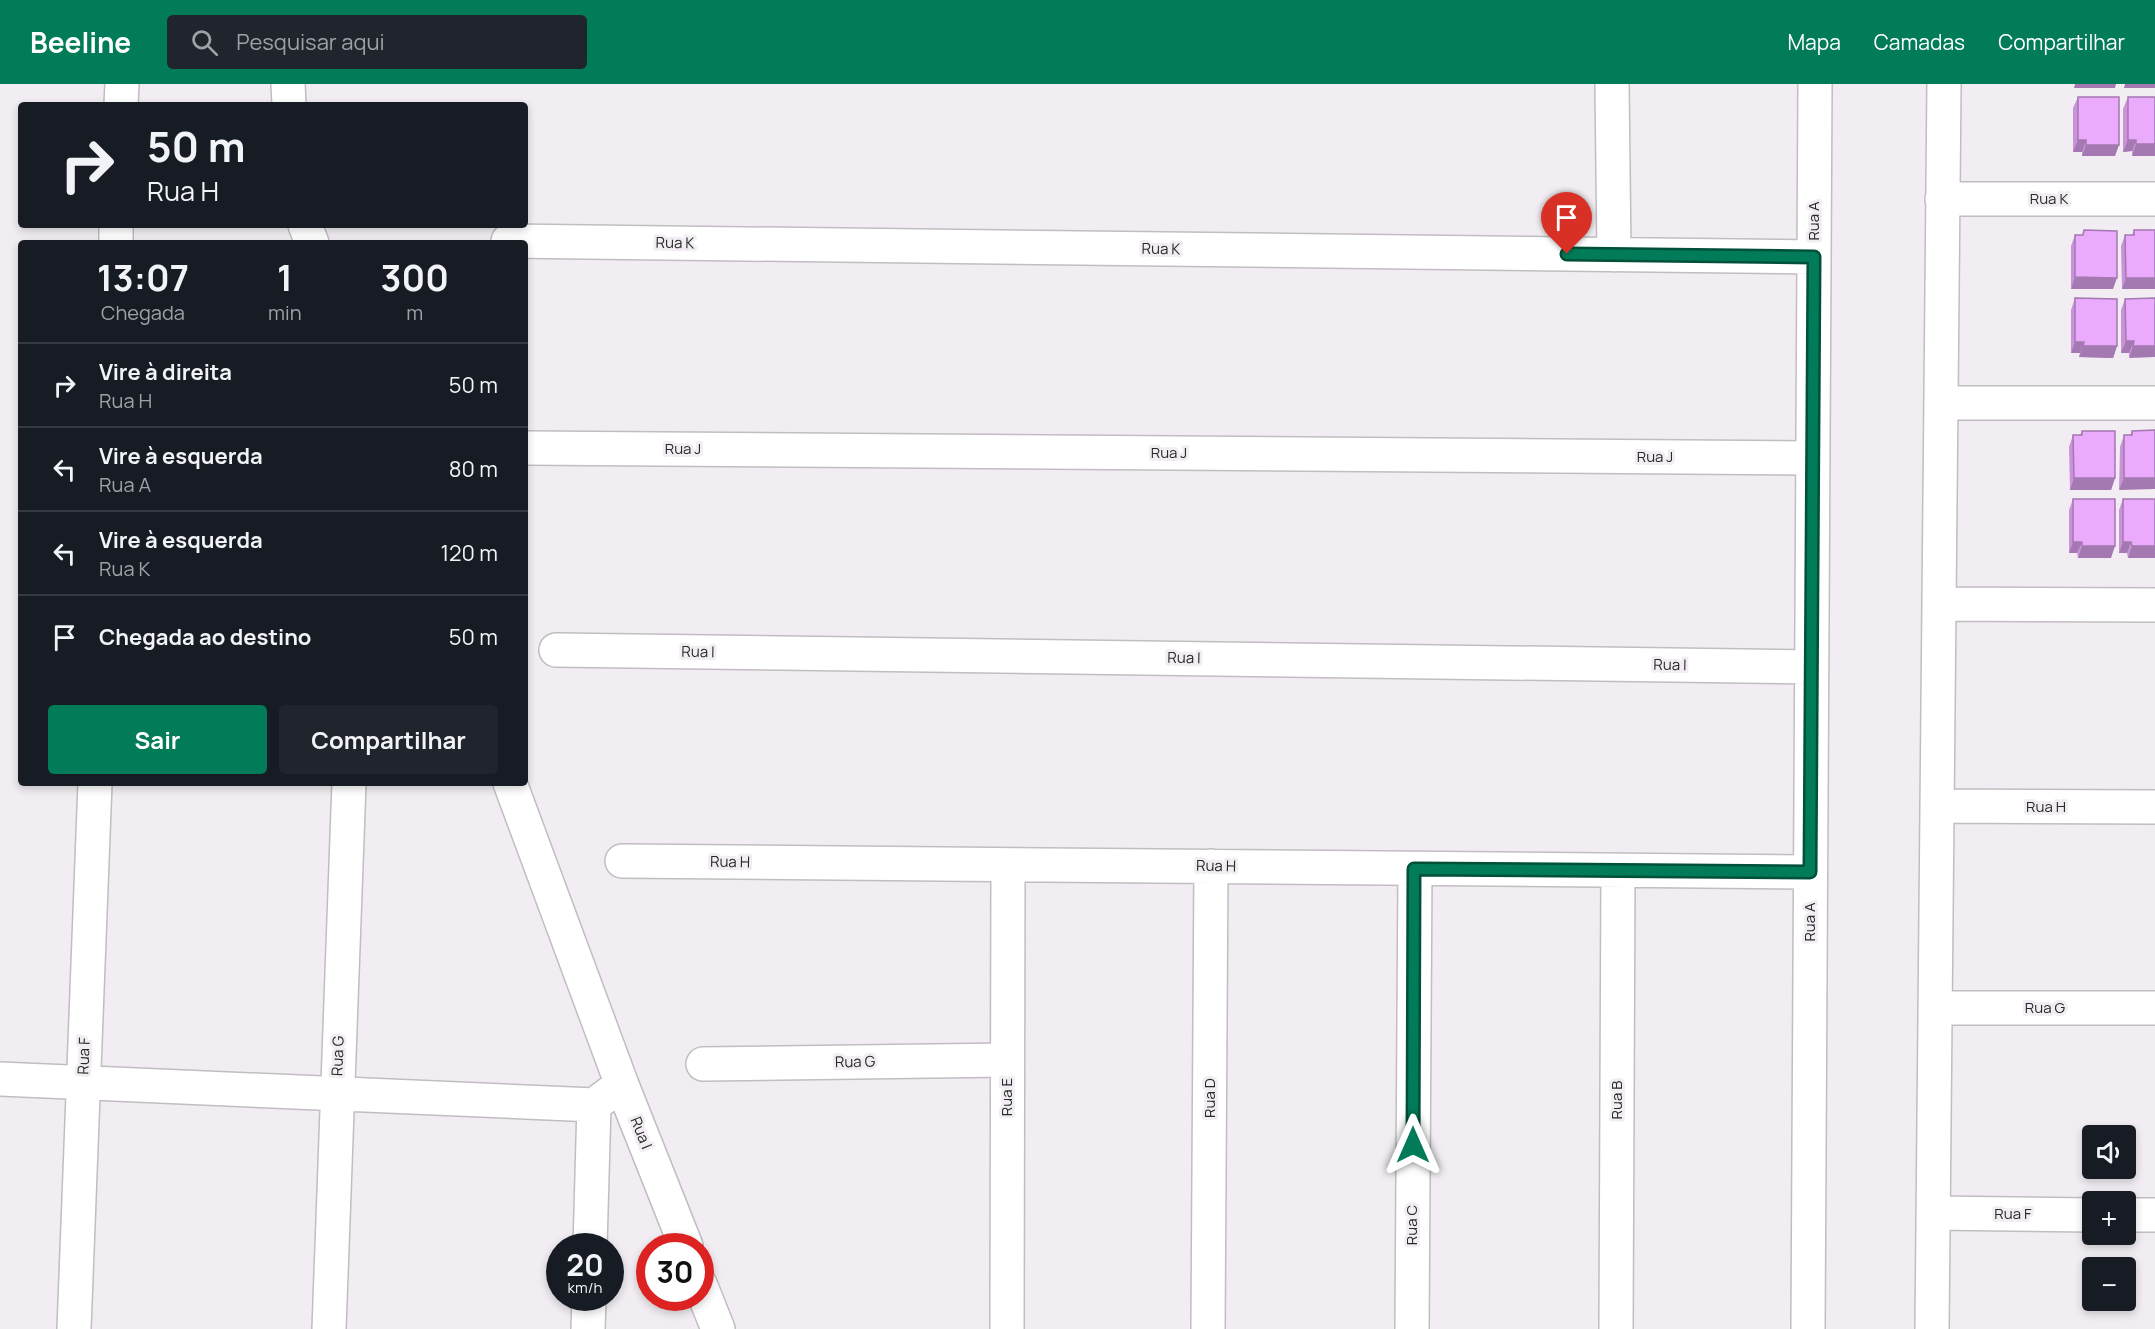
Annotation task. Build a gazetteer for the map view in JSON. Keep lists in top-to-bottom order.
{
  "streets": {
    "street": [
      "Rua K",
      "Rua A",
      "Rua J",
      "Rua I",
      "Rua H",
      "Rua G",
      "Rua F",
      "Rua E",
      "Rua D",
      "Rua B",
      "Rua C"
    ]
  },
  "crossings": [
    ["Rua K", "Rua A"],
    ["Rua A", "Rua J"],
    ["Rua A", "Rua I"],
    ["Rua A", "Rua H"],
    ["Rua H", "Rua E"],
    ["Rua H", "Rua D"],
    ["Rua H", "Rua B"],
    ["Rua H", "Rua C"],
    ["Rua G", "Rua E"]
  ],
  "page": {
    "header": "Beeline",
    "search": "Pesquisar aqui",
    "nav": ["Mapa", "Camadas", "Compartilhar"],
    "turn": ["50 m", "Rua H"],
    "eta": [
      "13:07",
      "Chegada",
      "1",
      "min",
      "300",
      "m"
    ],
    "list": [
      {
        "name": "Vire à direita",
        "note": "Rua H",
        "value": "50 m"
      },
      {
        "name": "Vire à esquerda",
        "note": "Rua A",
        "value": "80 m"
      },
      {
        "name": "Vire à esquerda",
        "note": "Rua K",
        "value": "120 m"
      },
      {
        "name": "Chegada ao destino",
        "value": "50 m"
      }
    ],
    "buttons": ["Sair", "Compartilhar"],
    "map_buttons": ["+", "−"],
    "speed": "20 km/h",
    "limit": "30"
  }
}
